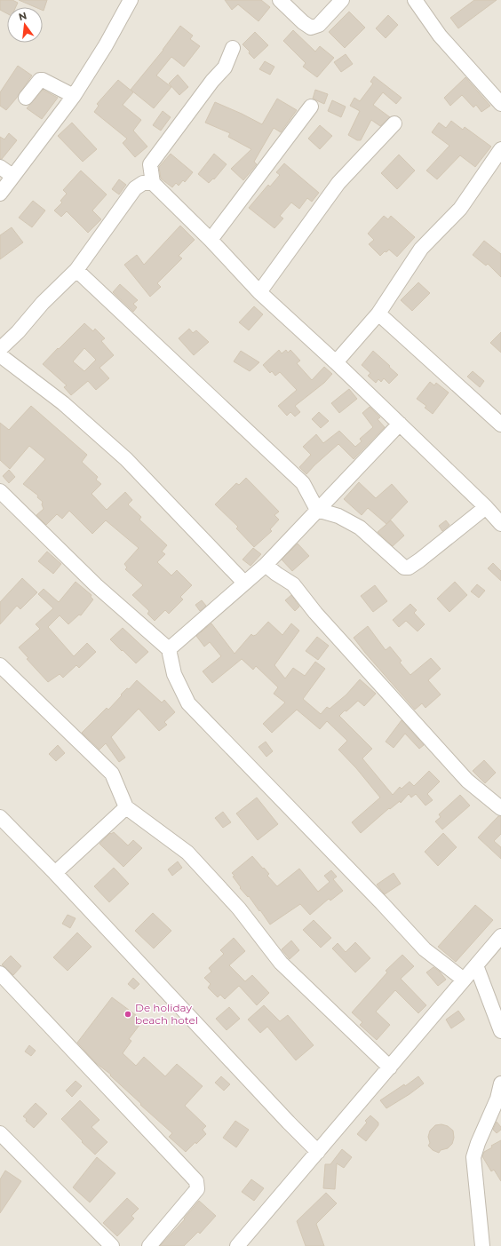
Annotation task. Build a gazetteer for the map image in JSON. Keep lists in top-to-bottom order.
{
  "places": ["De holiday beach hotel"],
  "north": "top"
}
